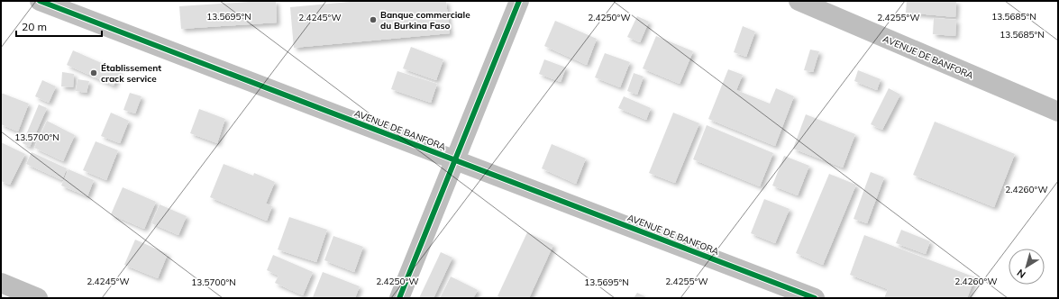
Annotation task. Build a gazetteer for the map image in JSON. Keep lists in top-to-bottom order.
{
  "streets": {
    "street": ["AVENUE DE BANFORA"]
  },
  "places": ["Banque commerciale du Burkina Faso", "Établissement crack service"],
  "scale_bar": "20 m",
  "north": "bottom left",
  "coordinates": [
    "13.5695°N",
    "13.5685°N",
    "2.4245°W",
    "2.4250°W",
    "2.4255°W",
    "13.5700°N",
    "2.4260°W"
  ]
}
